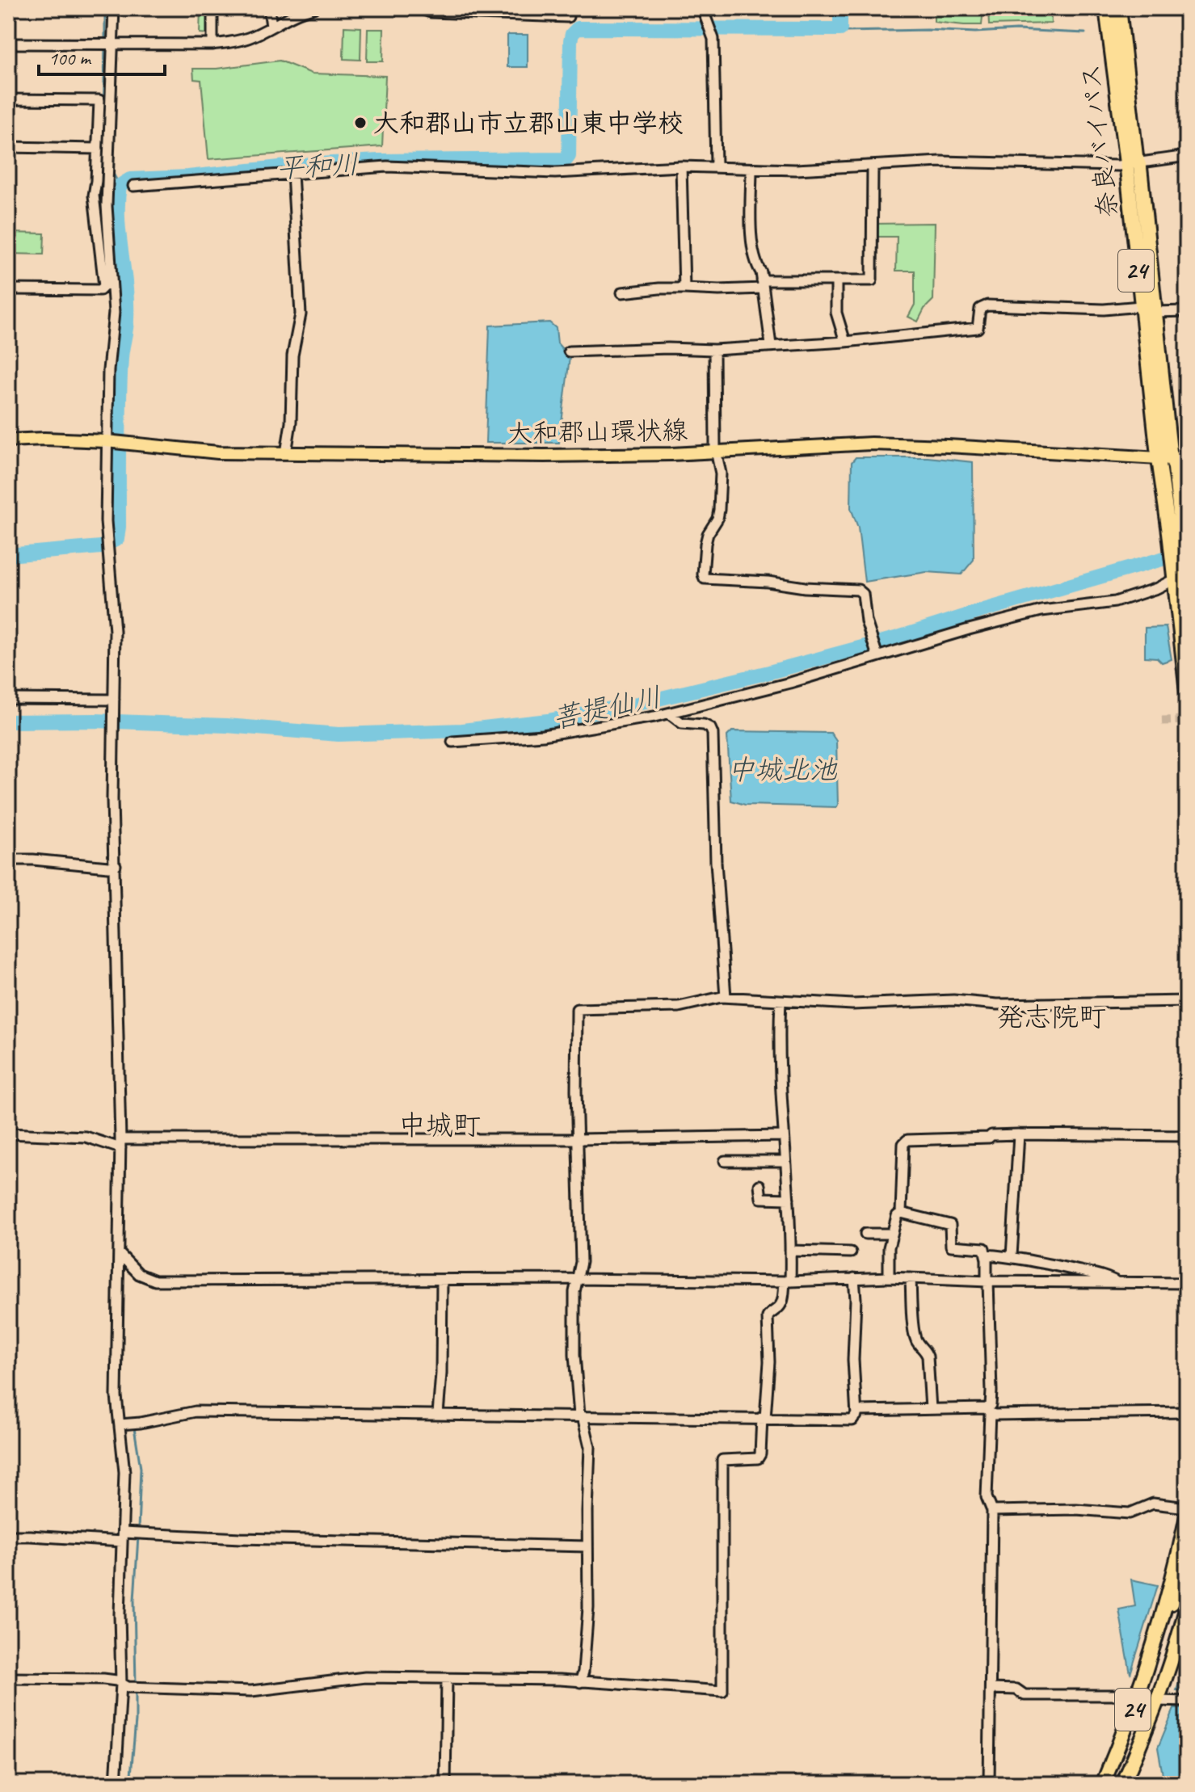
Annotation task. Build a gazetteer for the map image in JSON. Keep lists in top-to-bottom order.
{
  "streets": {
    "highway": ["奈良バイパス", "24"],
    "main road": ["大和郡山環状線"]
  },
  "crossings": [
    ["奈良バイパス", "大和郡山環状線"]
  ],
  "districts": ["発志院町", "中城町"],
  "water": ["平和川", "菩提仙川", "中城北池"],
  "places": ["大和郡山市立郡山東中学校"],
  "scale_bar": "100 m"
}
